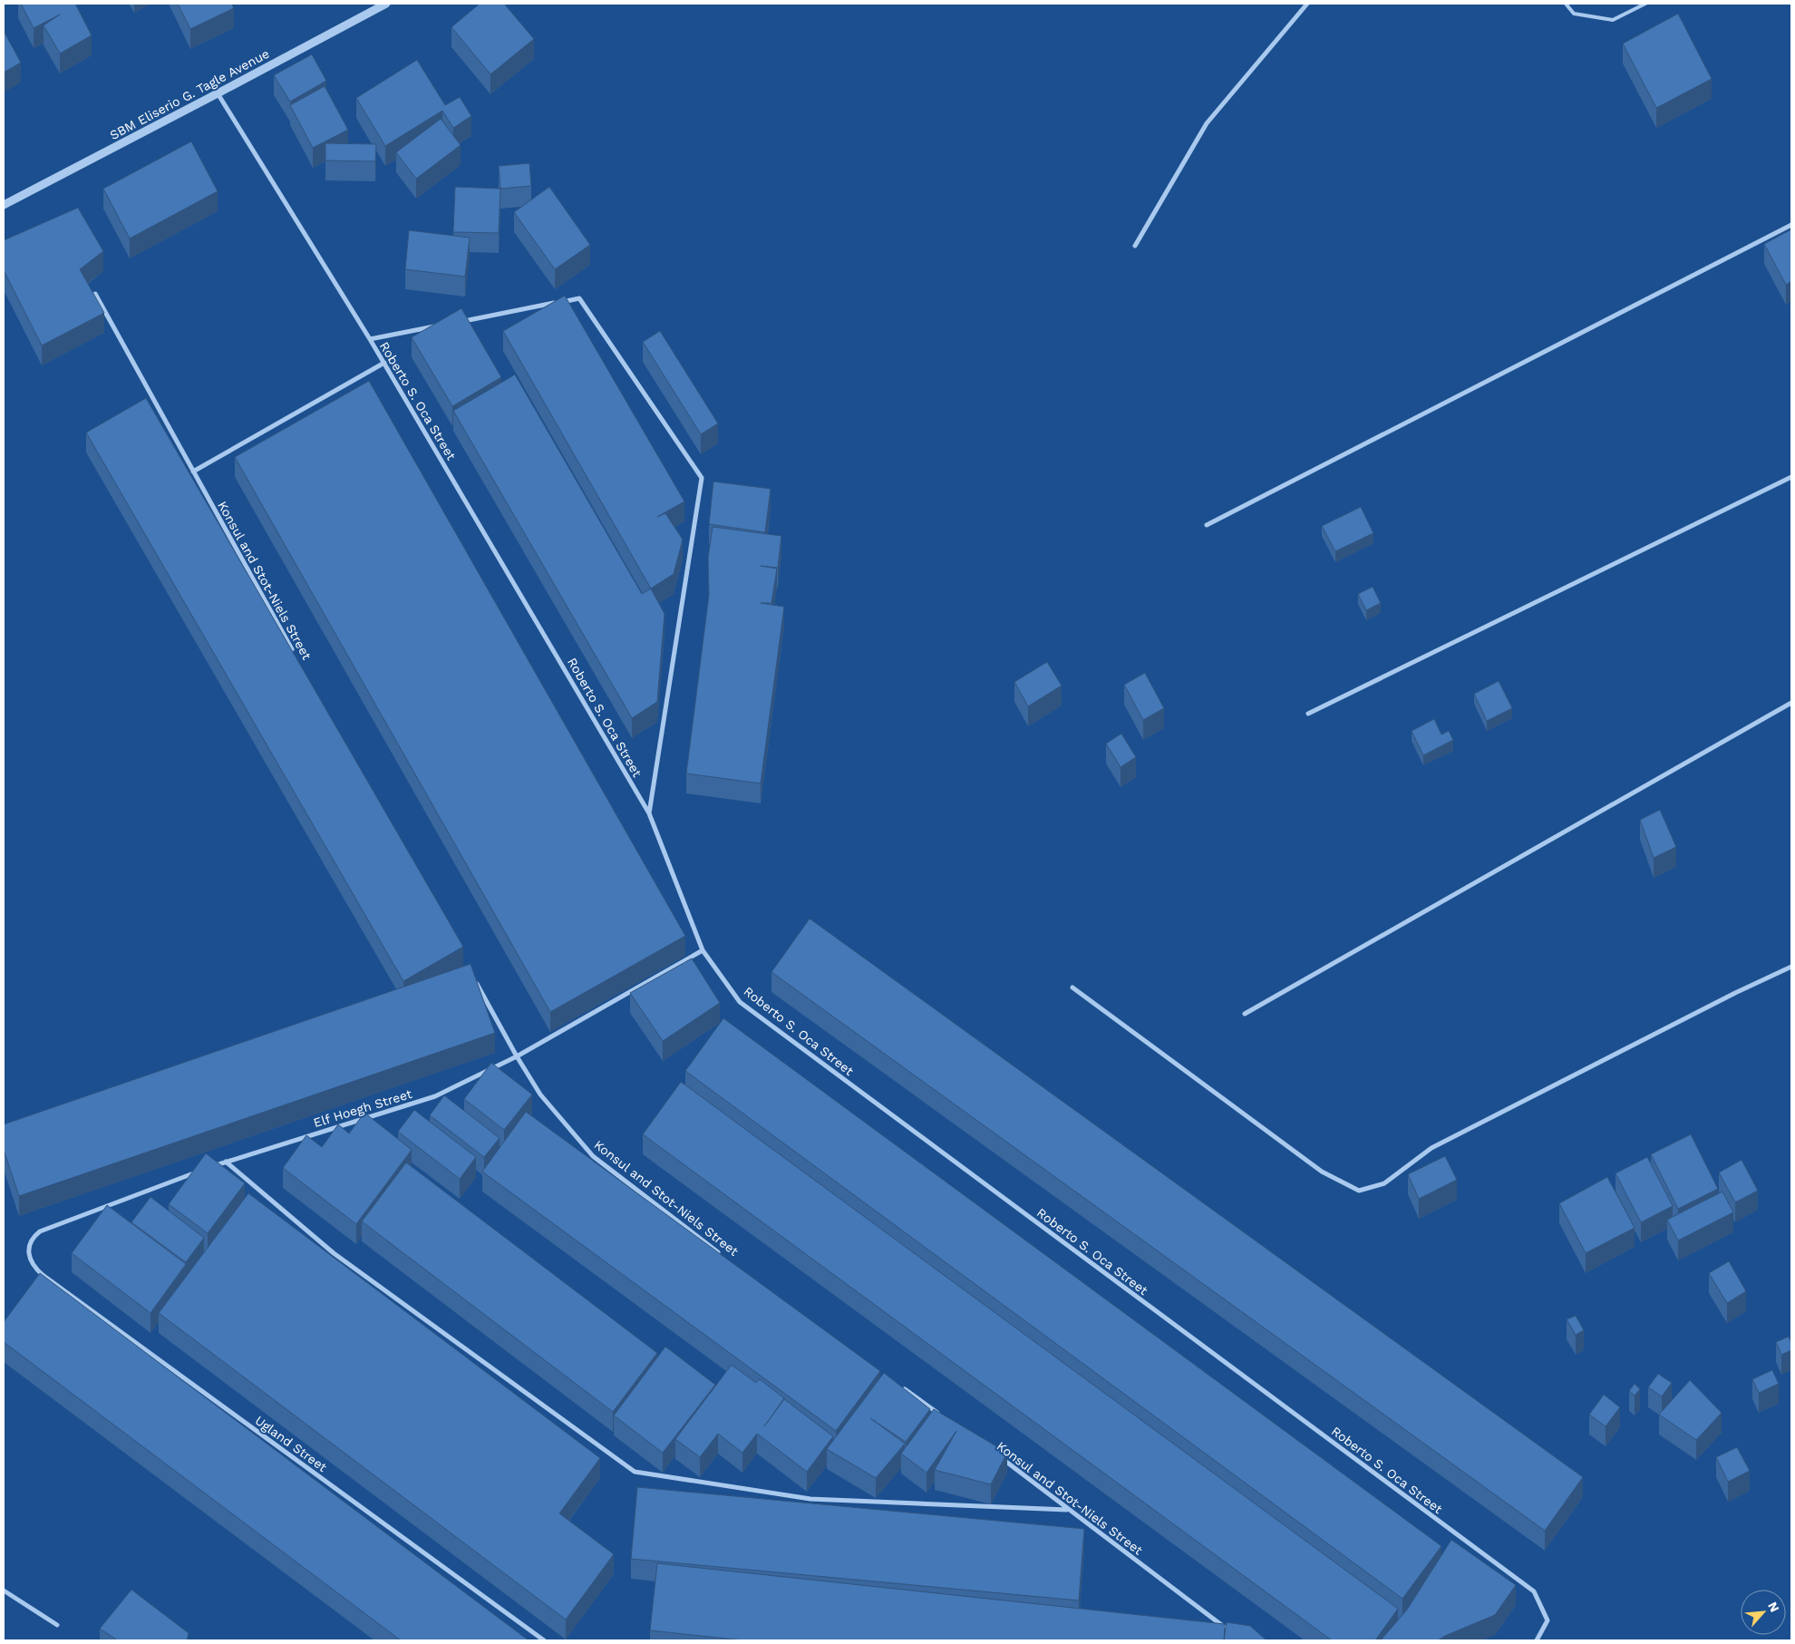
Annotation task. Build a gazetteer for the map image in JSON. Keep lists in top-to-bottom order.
{
  "streets": {
    "street": [
      "SBM Eliserio G. Tagle Avenue",
      "Roberto S. Oca Street",
      "Konsul and Stot-Niels Street",
      "Elf Hoegh Street",
      "Ugland Street"
    ]
  },
  "crossings": [
    ["SBM Eliserio G. Tagle Avenue", "Roberto S. Oca Street"],
    ["Roberto S. Oca Street", "Elf Hoegh Street"],
    ["Konsul and Stot-Niels Street", "Elf Hoegh Street"]
  ],
  "north": "top right"
}
